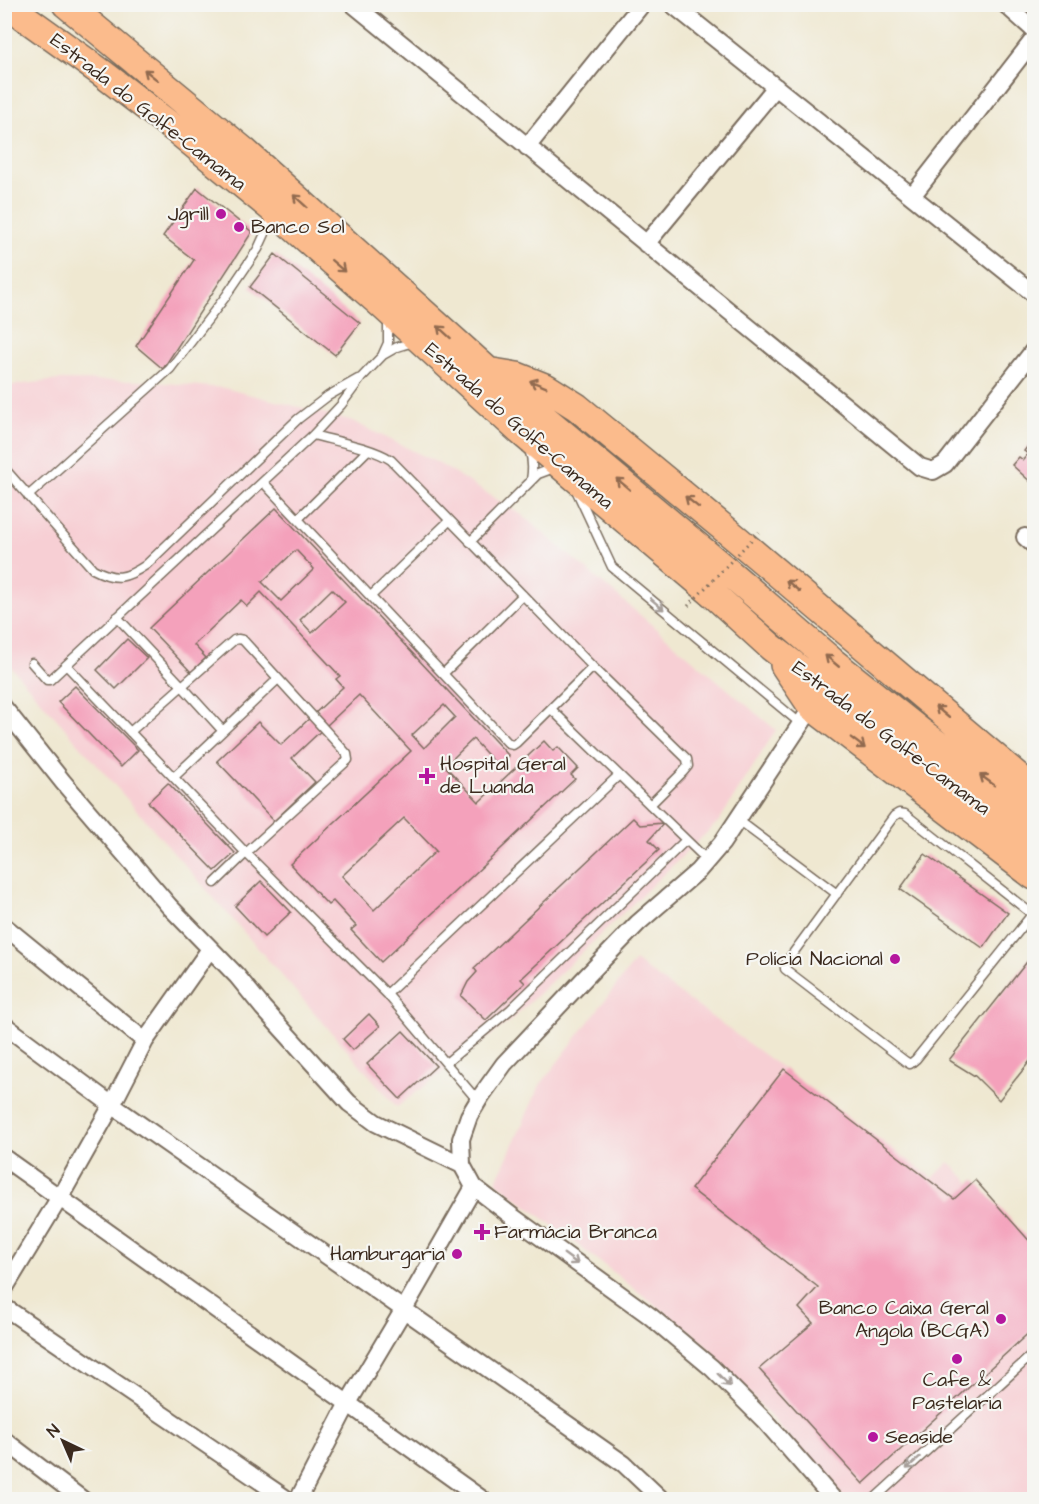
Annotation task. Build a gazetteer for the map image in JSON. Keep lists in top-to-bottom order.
{
  "streets": {
    "highway": ["Estrada do Golfe-Camama"]
  },
  "places": {
    "other": [
      "Jgrill",
      "Banco Sol",
      "Polícia Nacional",
      "Hamburgaria",
      "Banco Caixa Geral Angola (BCGA)",
      "Cafe & Pastelaria",
      "Seaside"
    ],
    "health": ["Hospital Geral de Luanda", "Farmácia Branca"]
  },
  "north": "top left"
}
